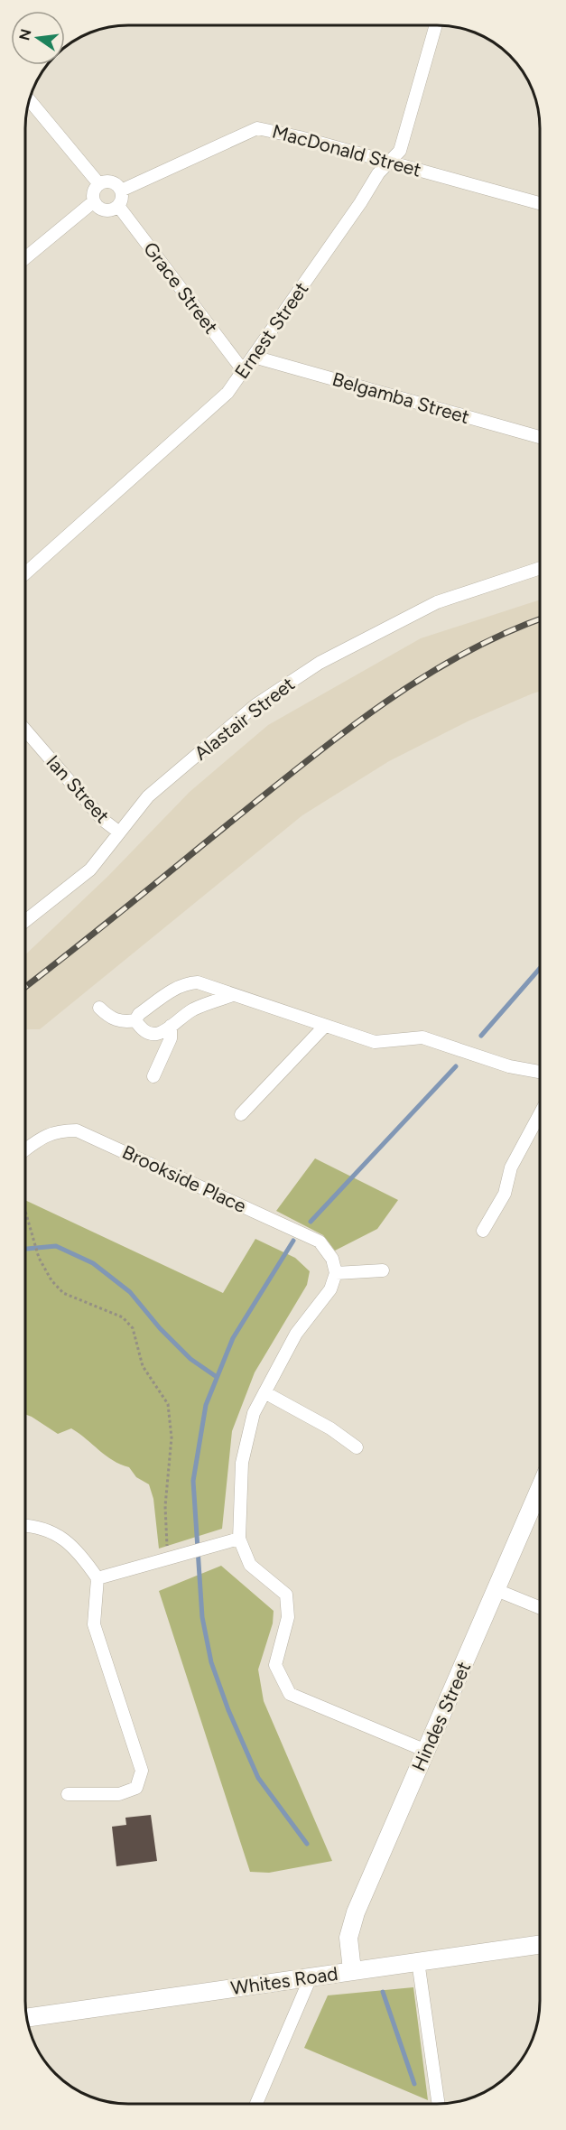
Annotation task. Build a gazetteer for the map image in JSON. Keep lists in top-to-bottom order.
{
  "streets": {
    "street": [
      "MacDonald Street",
      "Grace Street",
      "Ernest Street",
      "Belgamba Street",
      "Alastair Street",
      "Ian Street",
      "Brookside Place",
      "Hindes Street",
      "Whites Road"
    ]
  },
  "crossings": [
    ["MacDonald Street", "Grace Street"],
    ["MacDonald Street", "Ernest Street"],
    ["Grace Street", "Ernest Street"],
    ["Ernest Street", "Belgamba Street"],
    ["Alastair Street", "Ian Street"],
    ["Hindes Street", "Whites Road"]
  ],
  "north": "left"
}
